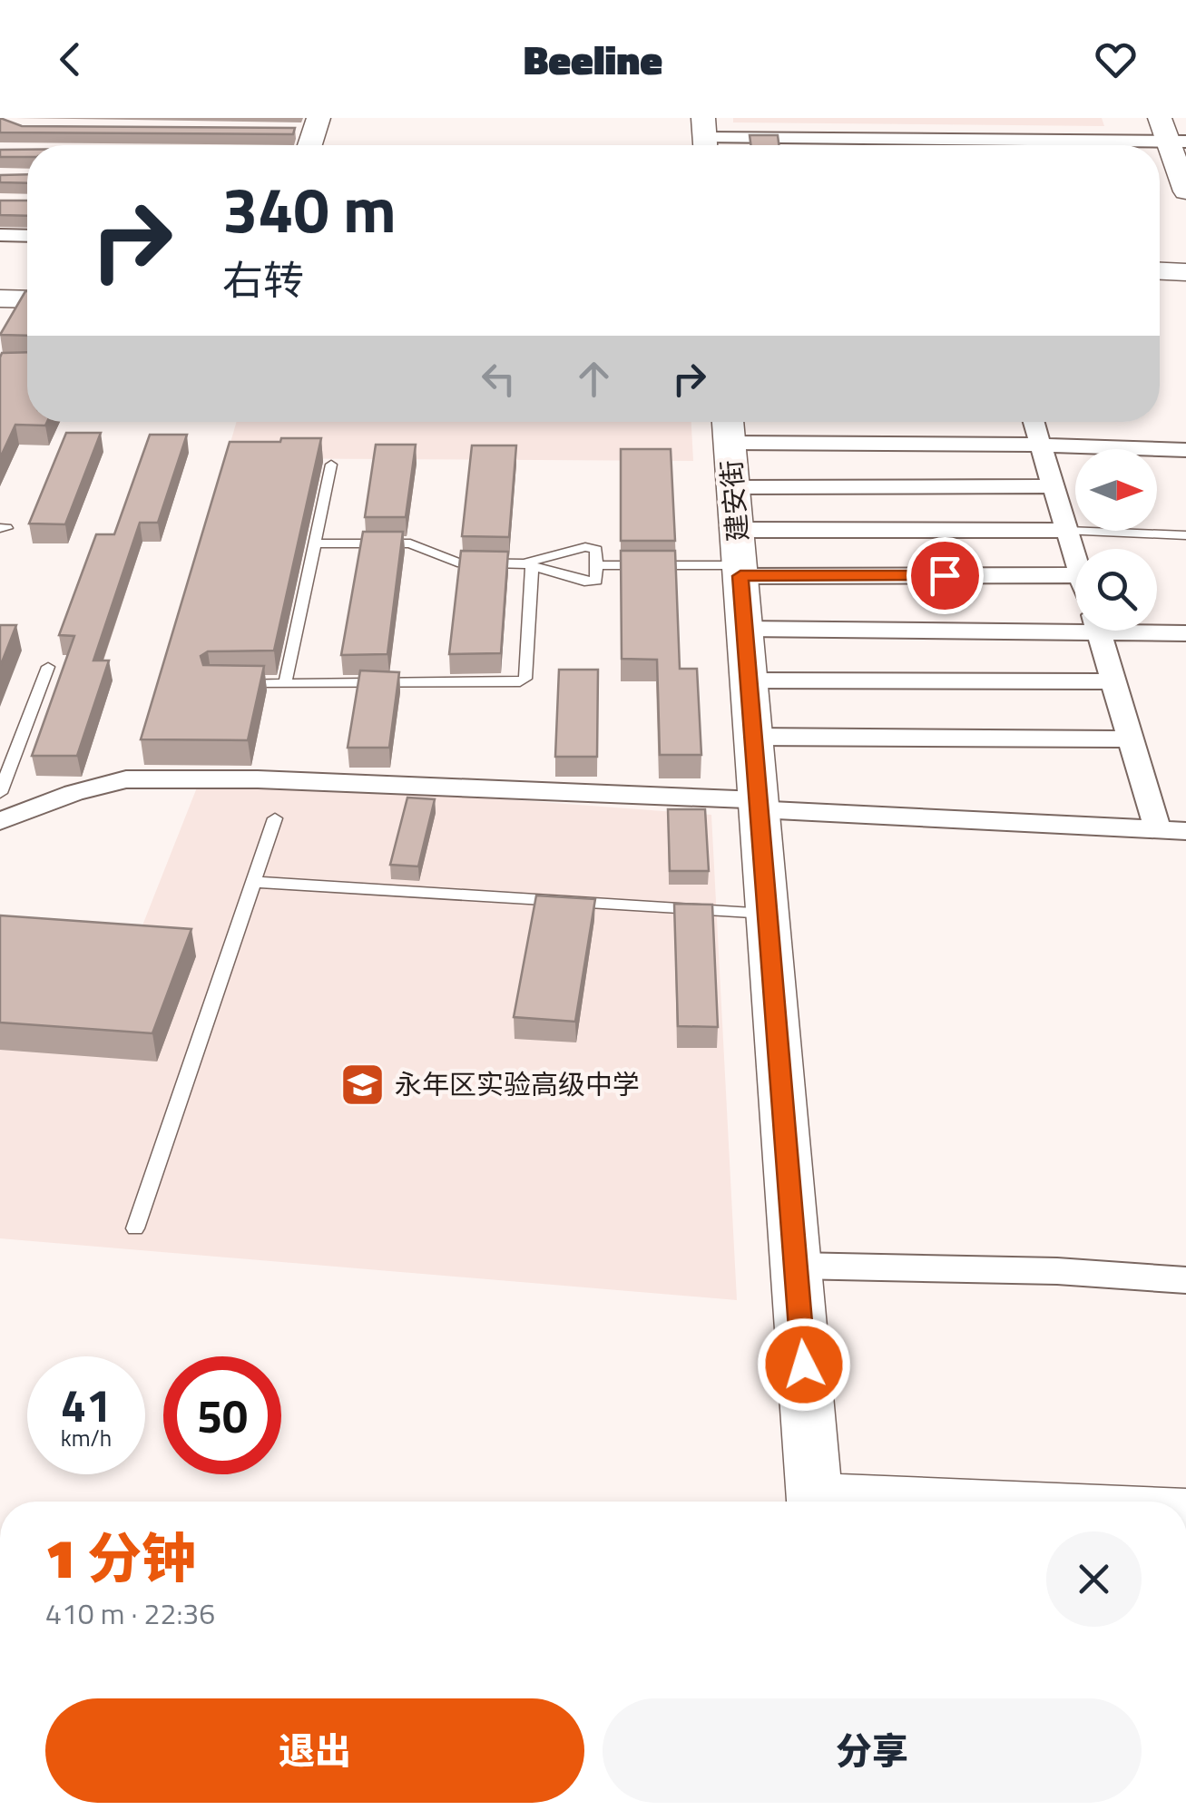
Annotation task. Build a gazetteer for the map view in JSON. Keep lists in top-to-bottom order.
{
  "streets": {
    "main road": ["建安街"]
  },
  "places": {
    "school or university": ["永年区实验高级中学"]
  },
  "north": "right",
  "page": {
    "header": "Beeline",
    "turn": ["340 m", "右转"],
    "speed": "41 km/h",
    "limit": "50",
    "heading": ["1 分钟", "410 m · 22:36"],
    "buttons": ["退出", "分享"]
  }
}
